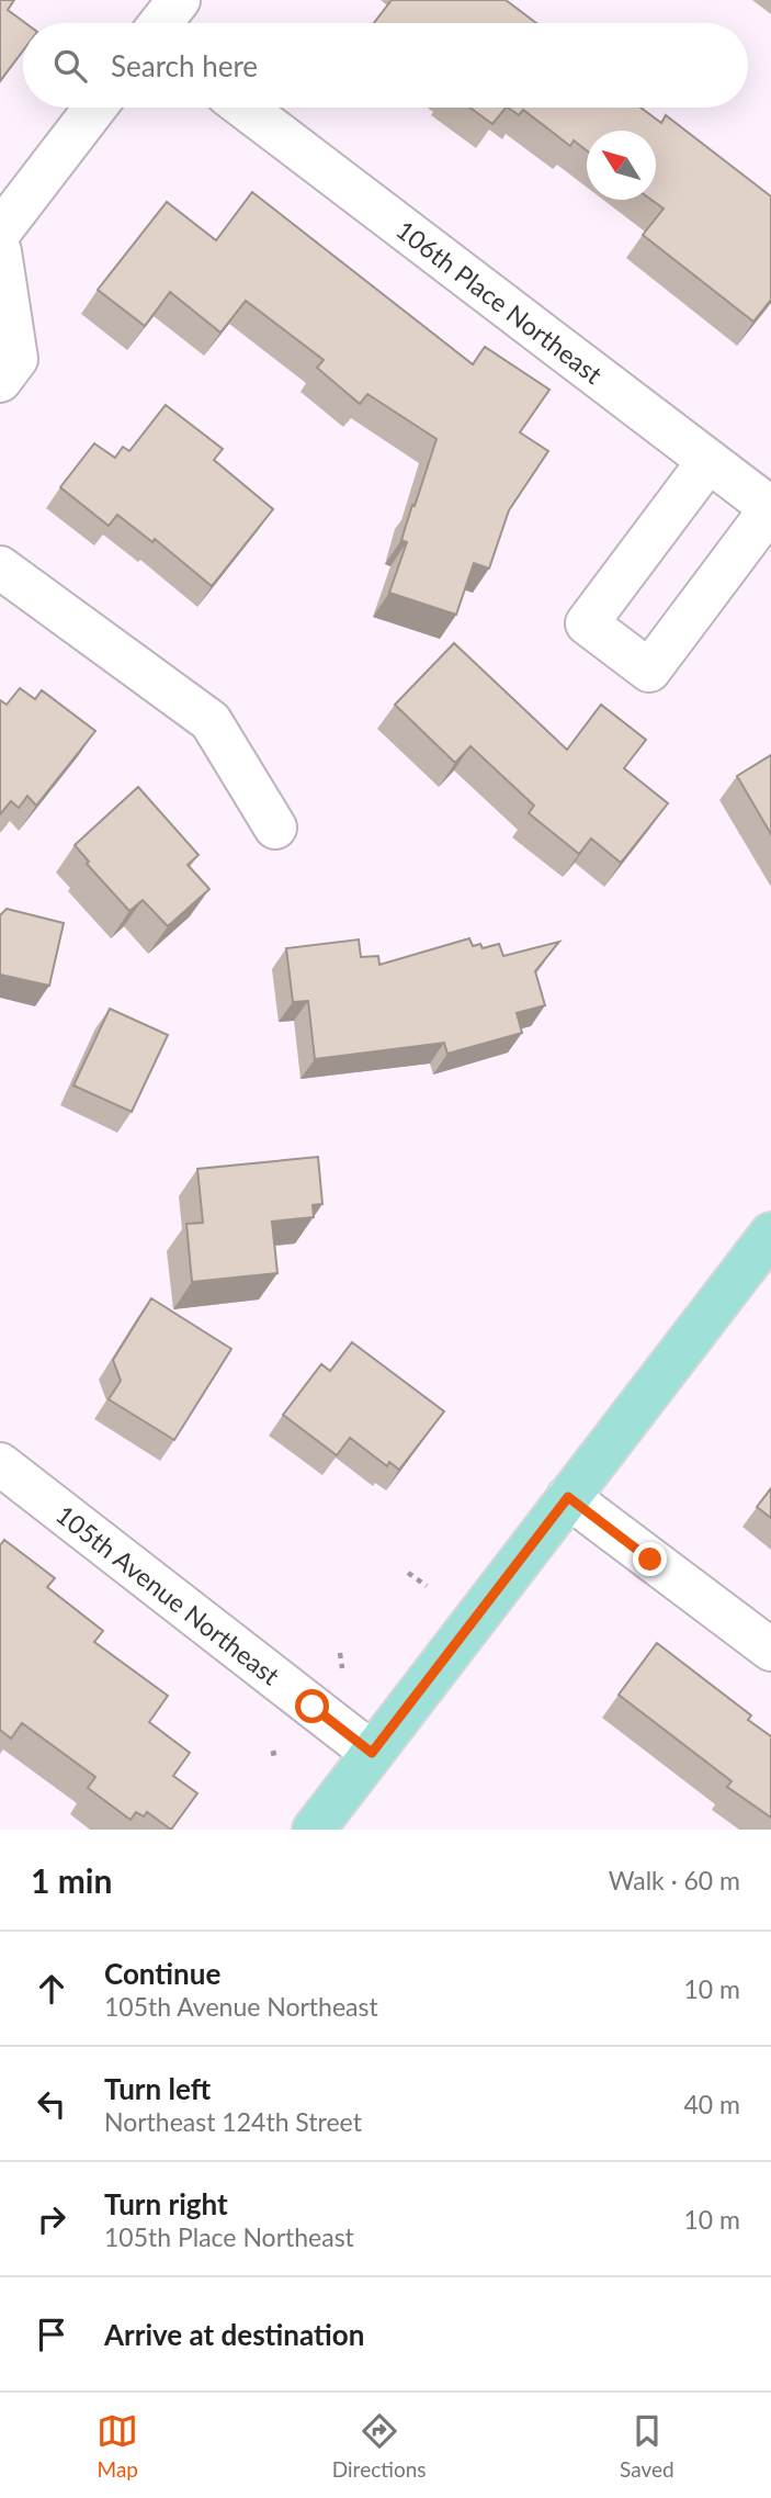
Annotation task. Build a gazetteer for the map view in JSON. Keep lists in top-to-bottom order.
{
  "streets": {
    "street": ["106th Place Northeast", "105th Avenue Northeast"]
  },
  "north": "top left",
  "page": {
    "search": "Search here",
    "heading": ["1 min", "Walk · 60 m"],
    "list": [
      ["Continue", "105th Avenue Northeast", "10 m"],
      ["Turn left", "Northeast 124th Street", "40 m"],
      ["Turn right", "105th Place Northeast", "10 m"],
      "Arrive at destination"
    ],
    "nav": ["Map", "Directions", "Saved"]
  }
}
